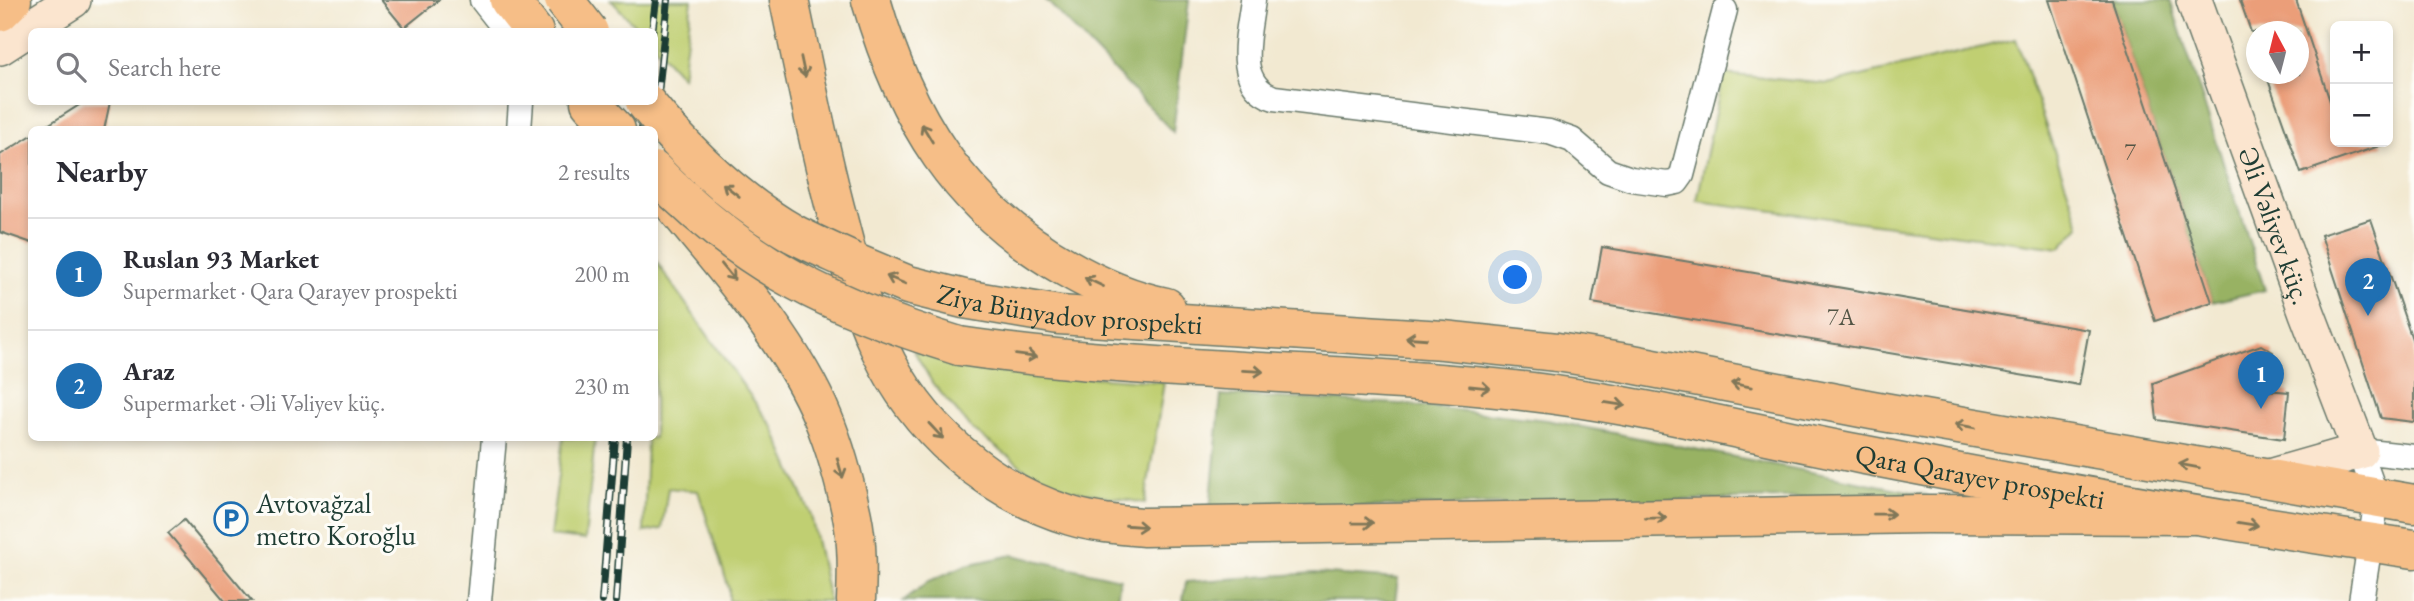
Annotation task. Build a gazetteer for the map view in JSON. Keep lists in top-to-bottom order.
{
  "streets": {
    "main road": ["Ziya Bünyadov prospekti", "Qara Qarayev prospekti"],
    "street": ["Əli Vəliyev küç."]
  },
  "crossings": [
    ["Ziya Bünyadov prospekti", "Qara Qarayev prospekti"]
  ],
  "places": {
    "parking": ["Avtovağzal metro Koroğlu"]
  },
  "house_numbers": ["7", "7A"],
  "north": "top",
  "page": {
    "map_buttons": ["+", "−"],
    "search": "Search here",
    "heading": ["Nearby", "2 results"],
    "list": [
      {
        "mark": "1",
        "name": "Ruslan 93 Market",
        "note": "Supermarket · Qara Qarayev prospekti",
        "value": "200 m"
      },
      {
        "mark": "2",
        "name": "Araz",
        "note": "Supermarket · Əli Vəliyev küç.",
        "value": "230 m"
      }
    ],
    "pins": ["2", "1"]
  }
}
